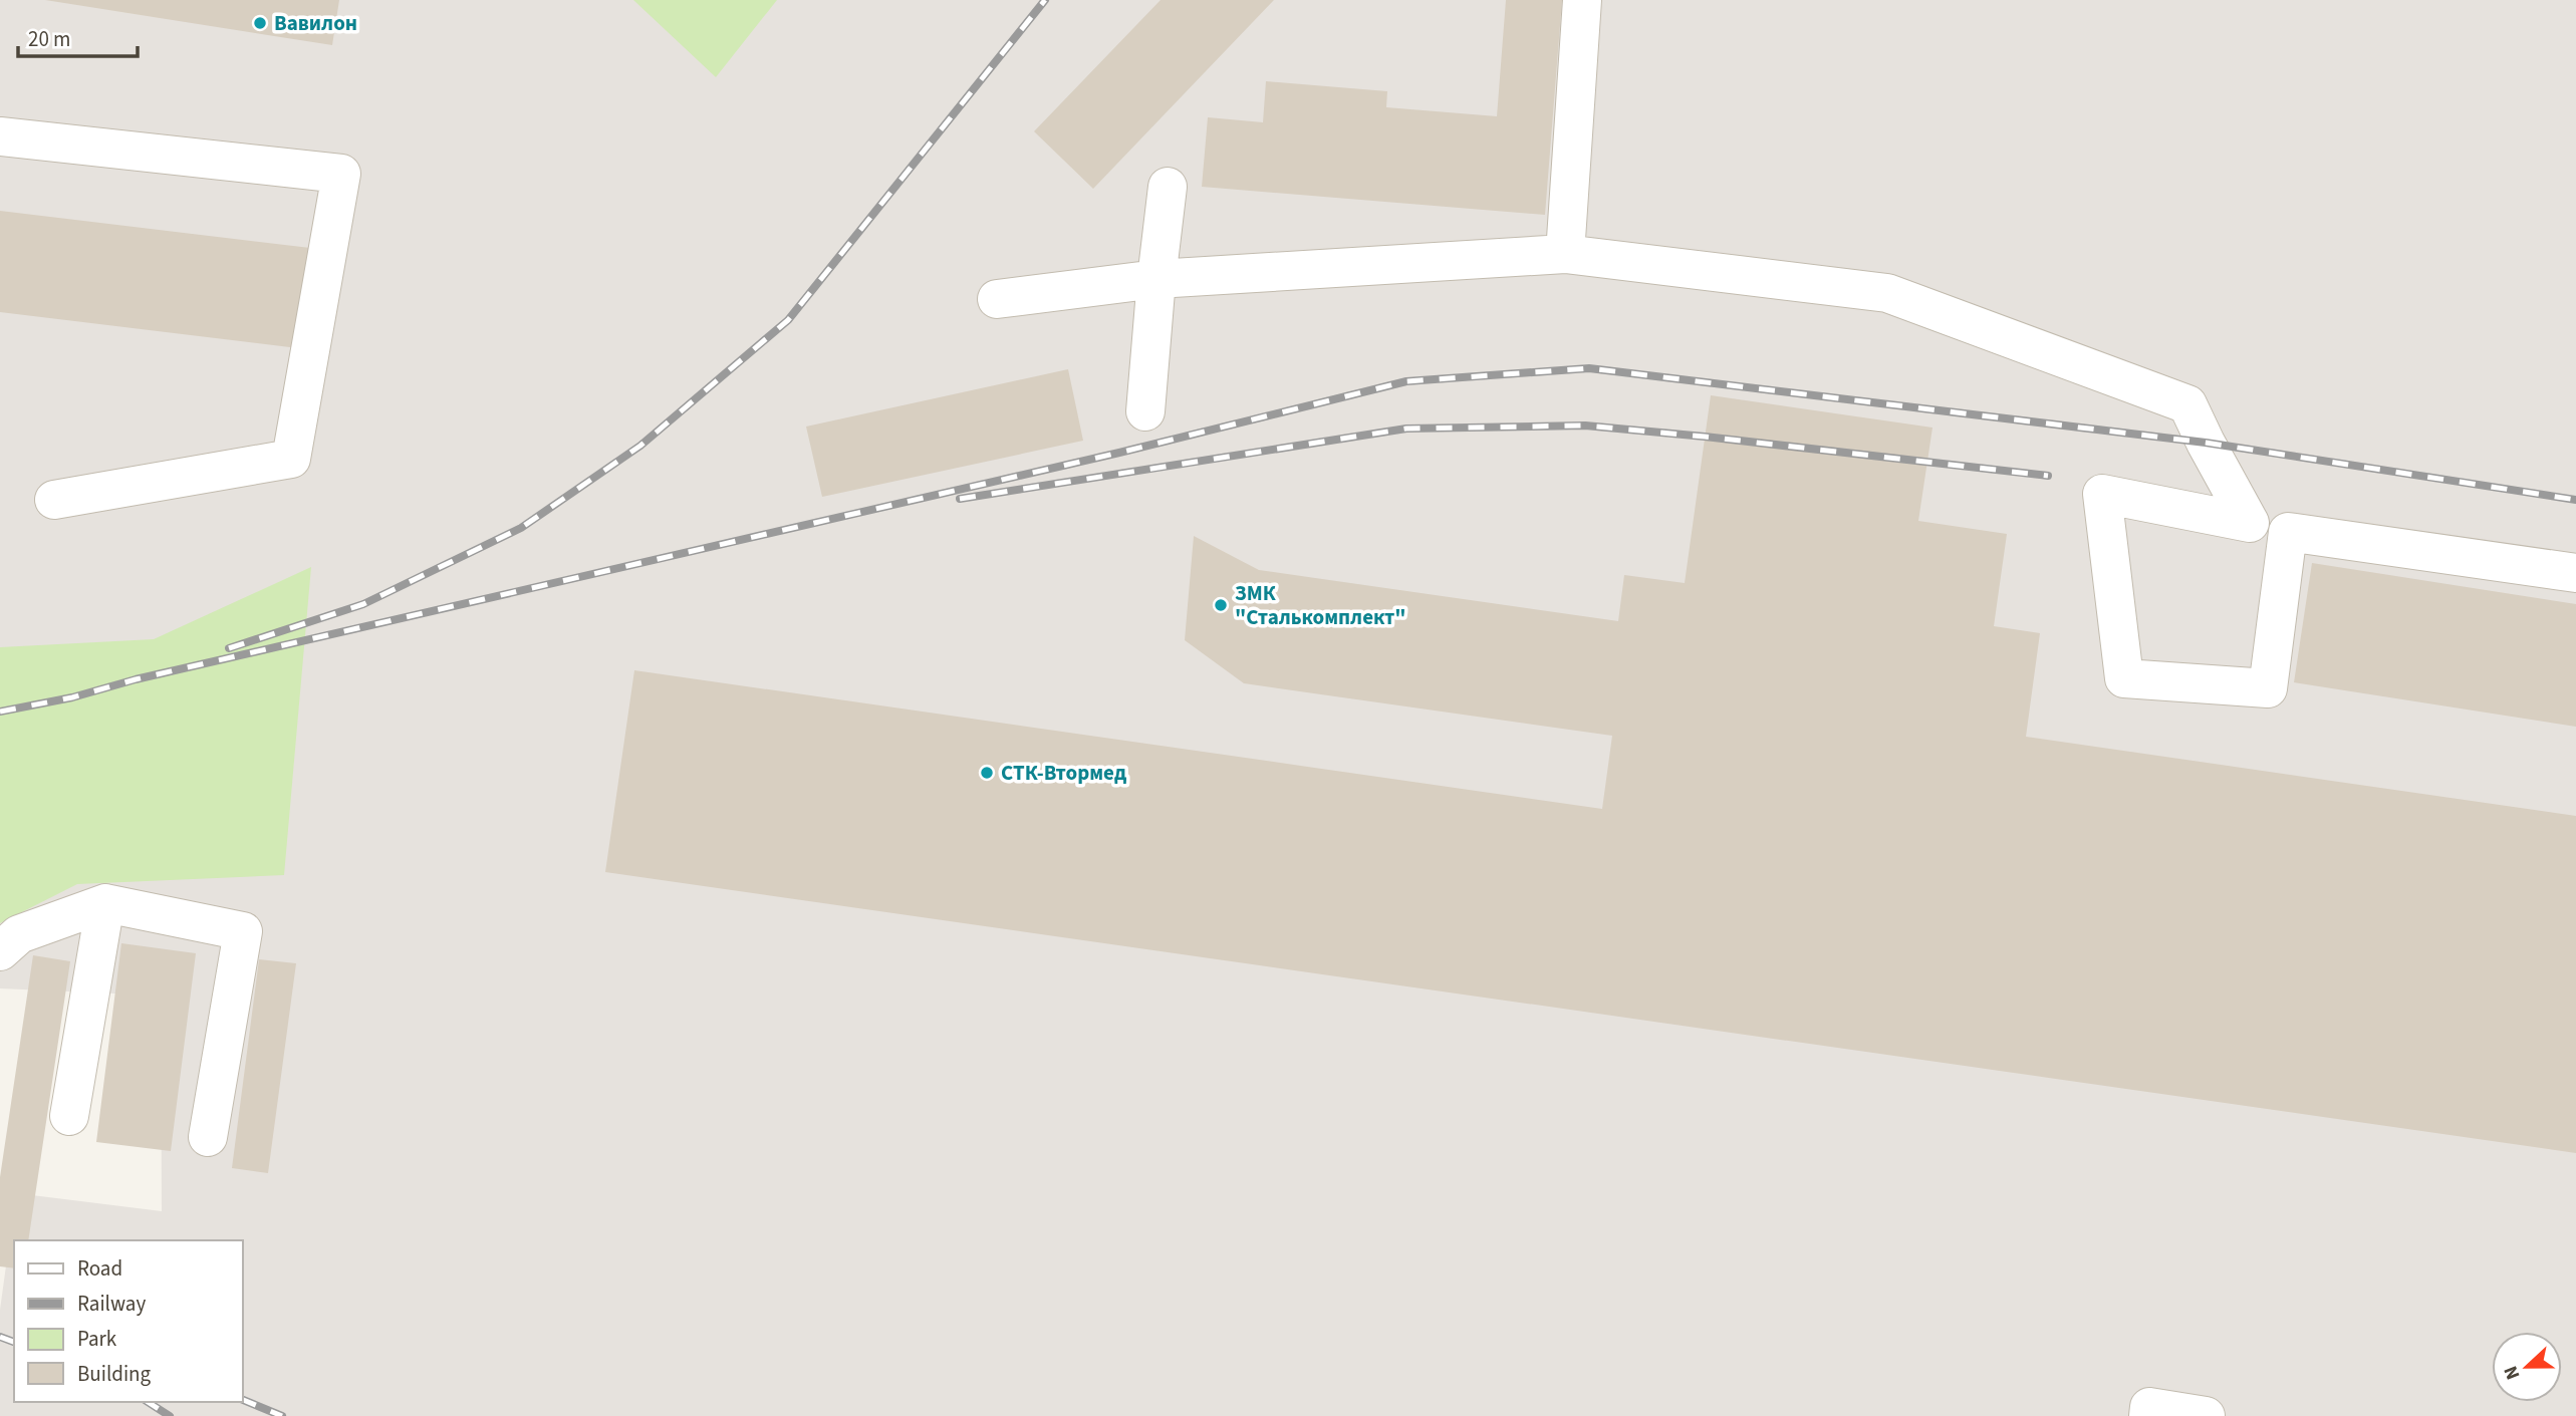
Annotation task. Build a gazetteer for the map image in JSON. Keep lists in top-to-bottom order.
{
  "places": ["Вавилон", "ЗМК \"Сталькомплект\"", "СТК-Втормед"],
  "legend": [
    "Road",
    "Railway",
    "Park",
    "Building"
  ],
  "scale_bar": "20 m",
  "north": "left"
}
